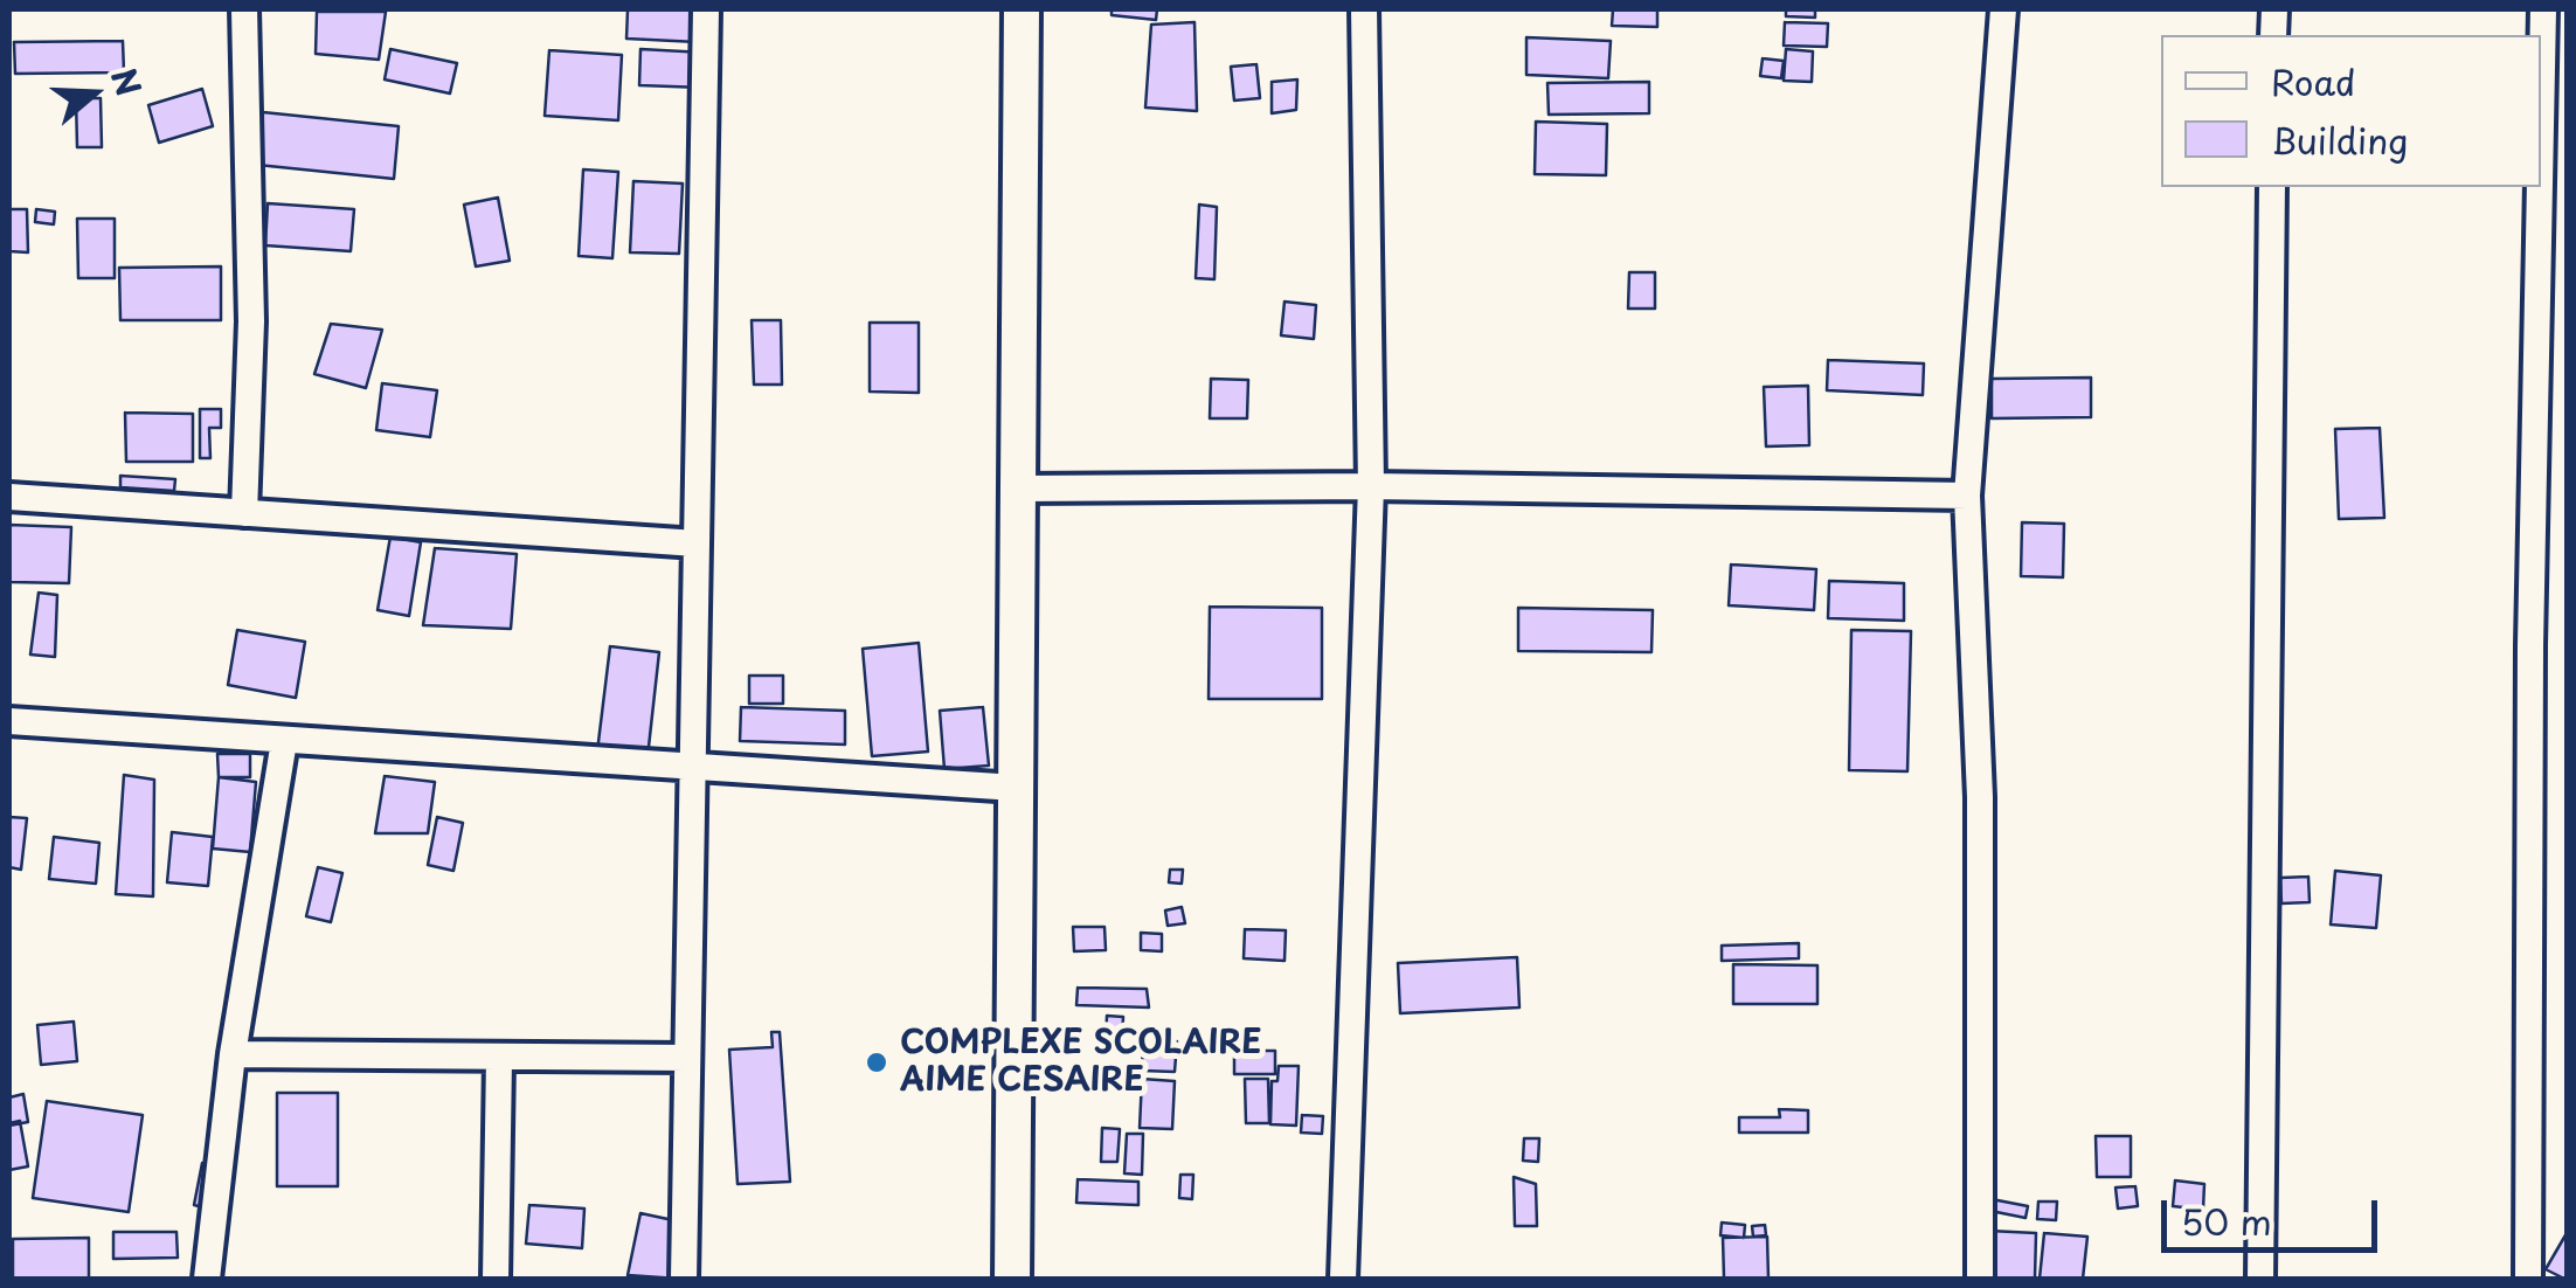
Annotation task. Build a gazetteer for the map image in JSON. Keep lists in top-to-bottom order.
{
  "places": ["COMPLEXE SCOLAIRE AIME CESAIRE"],
  "legend": ["Road", "Building"],
  "scale_bar": "50 m",
  "north": "right"
}
